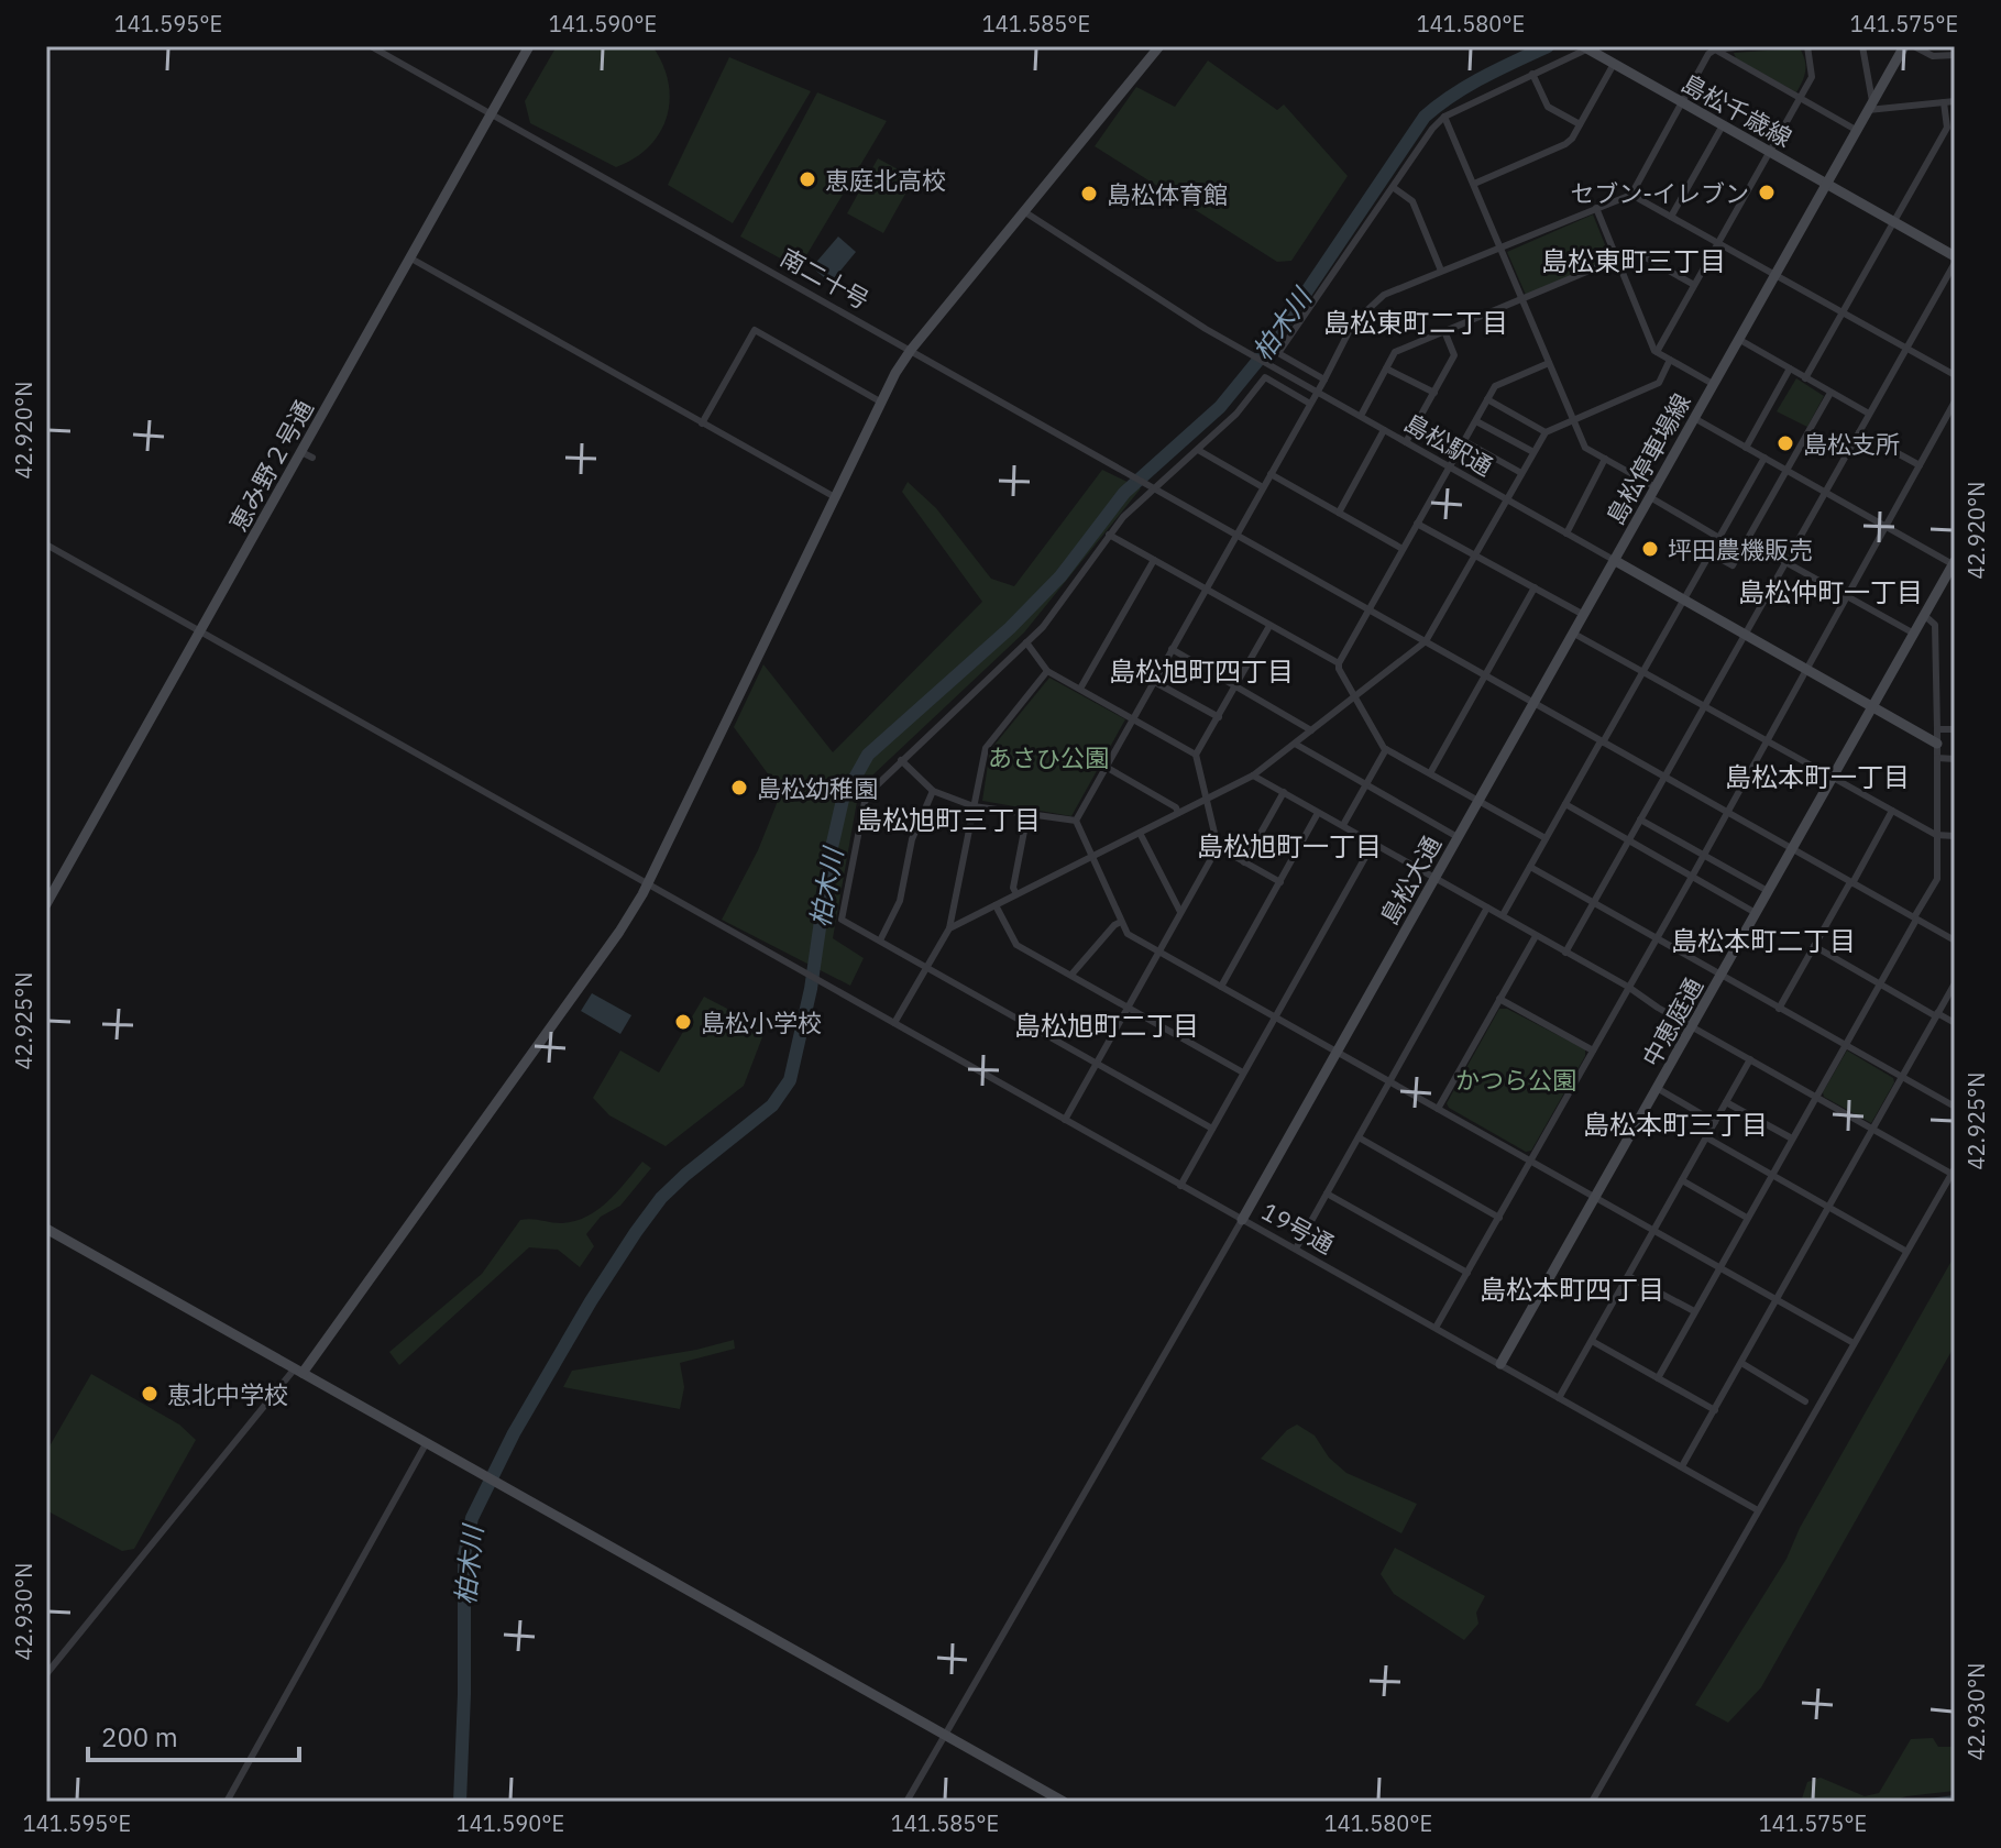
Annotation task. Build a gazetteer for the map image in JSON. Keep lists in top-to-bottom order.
{
  "streets": {
    "street": [
      "島松千歳線",
      "南二十号",
      "島松駅通",
      "島松停車場線",
      "恵み野２号通",
      "島松大通",
      "中恵庭通",
      "19号通"
    ]
  },
  "crossings": [
    ["島松千歳線", "島松停車場線"],
    ["南二十号", "恵み野２号通"],
    ["南二十号", "島松大通"],
    ["南二十号", "中恵庭通"],
    ["島松駅通", "島松停車場線"],
    ["島松駅通", "島松大通"],
    ["島松停車場線", "島松大通"],
    ["島松停車場線", "中恵庭通"],
    ["恵み野２号通", "19号通"],
    ["島松大通", "19号通"],
    ["中恵庭通", "19号通"]
  ],
  "districts": [
    "島松東町三丁目",
    "島松東町二丁目",
    "島松仲町一丁目",
    "島松旭町四丁目",
    "島松本町一丁目",
    "島松旭町三丁目",
    "島松旭町一丁目",
    "島松本町二丁目",
    "島松旭町二丁目",
    "島松本町三丁目",
    "島松本町四丁目"
  ],
  "water": ["柏木川"],
  "parks": ["あさひ公園", "かつら公園"],
  "places": [
    "恵庭北高校",
    "セブン-イレブン",
    "島松体育館",
    "島松支所",
    "坪田農機販売",
    "島松幼稚園",
    "島松小学校",
    "恵北中学校"
  ],
  "scale_bar": "200 m",
  "coordinates": [
    "141.595°E",
    "141.590°E",
    "141.585°E",
    "141.580°E",
    "141.575°E",
    "42.920°N",
    "42.925°N",
    "42.930°N"
  ]
}
